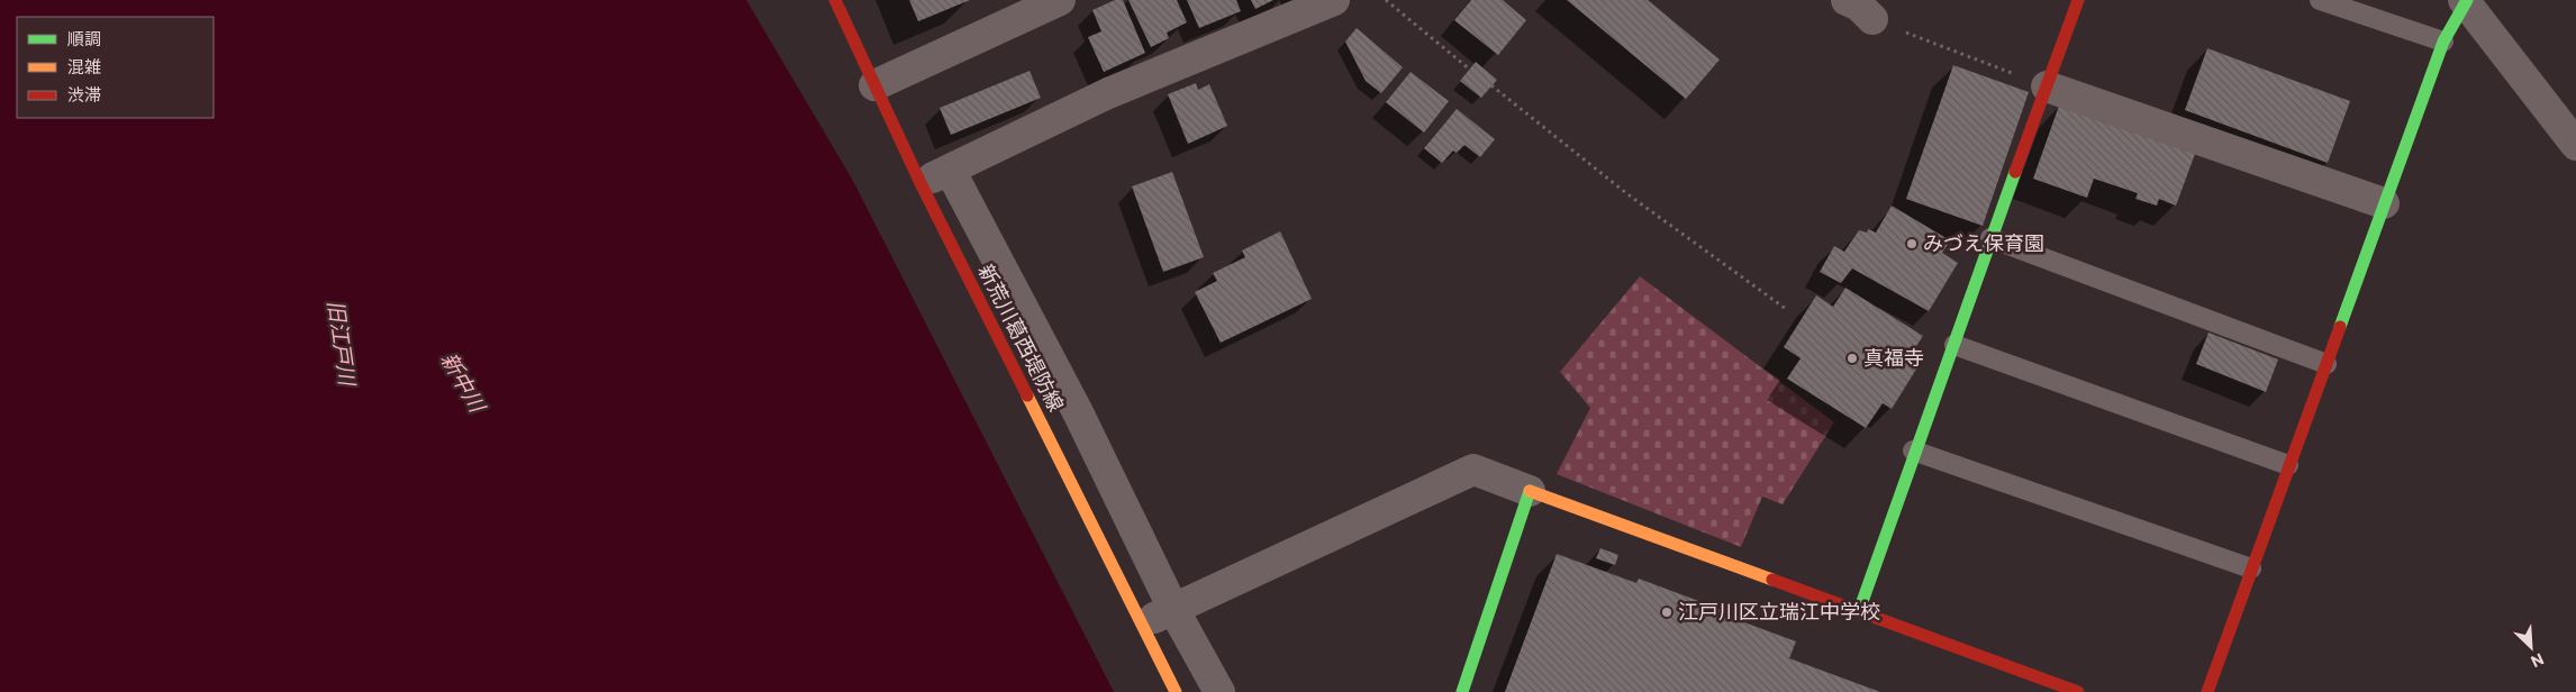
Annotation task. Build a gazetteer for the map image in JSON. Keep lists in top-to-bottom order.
{
  "streets": {
    "street": ["新荒川葛西堤防線"]
  },
  "water": ["旧江戸川", "新中川"],
  "places": ["みづえ保育園", "真福寺", "江戸川区立瑞江中学校"],
  "legend": ["順調", "混雑", "渋滞"],
  "north": "bottom right"
}
